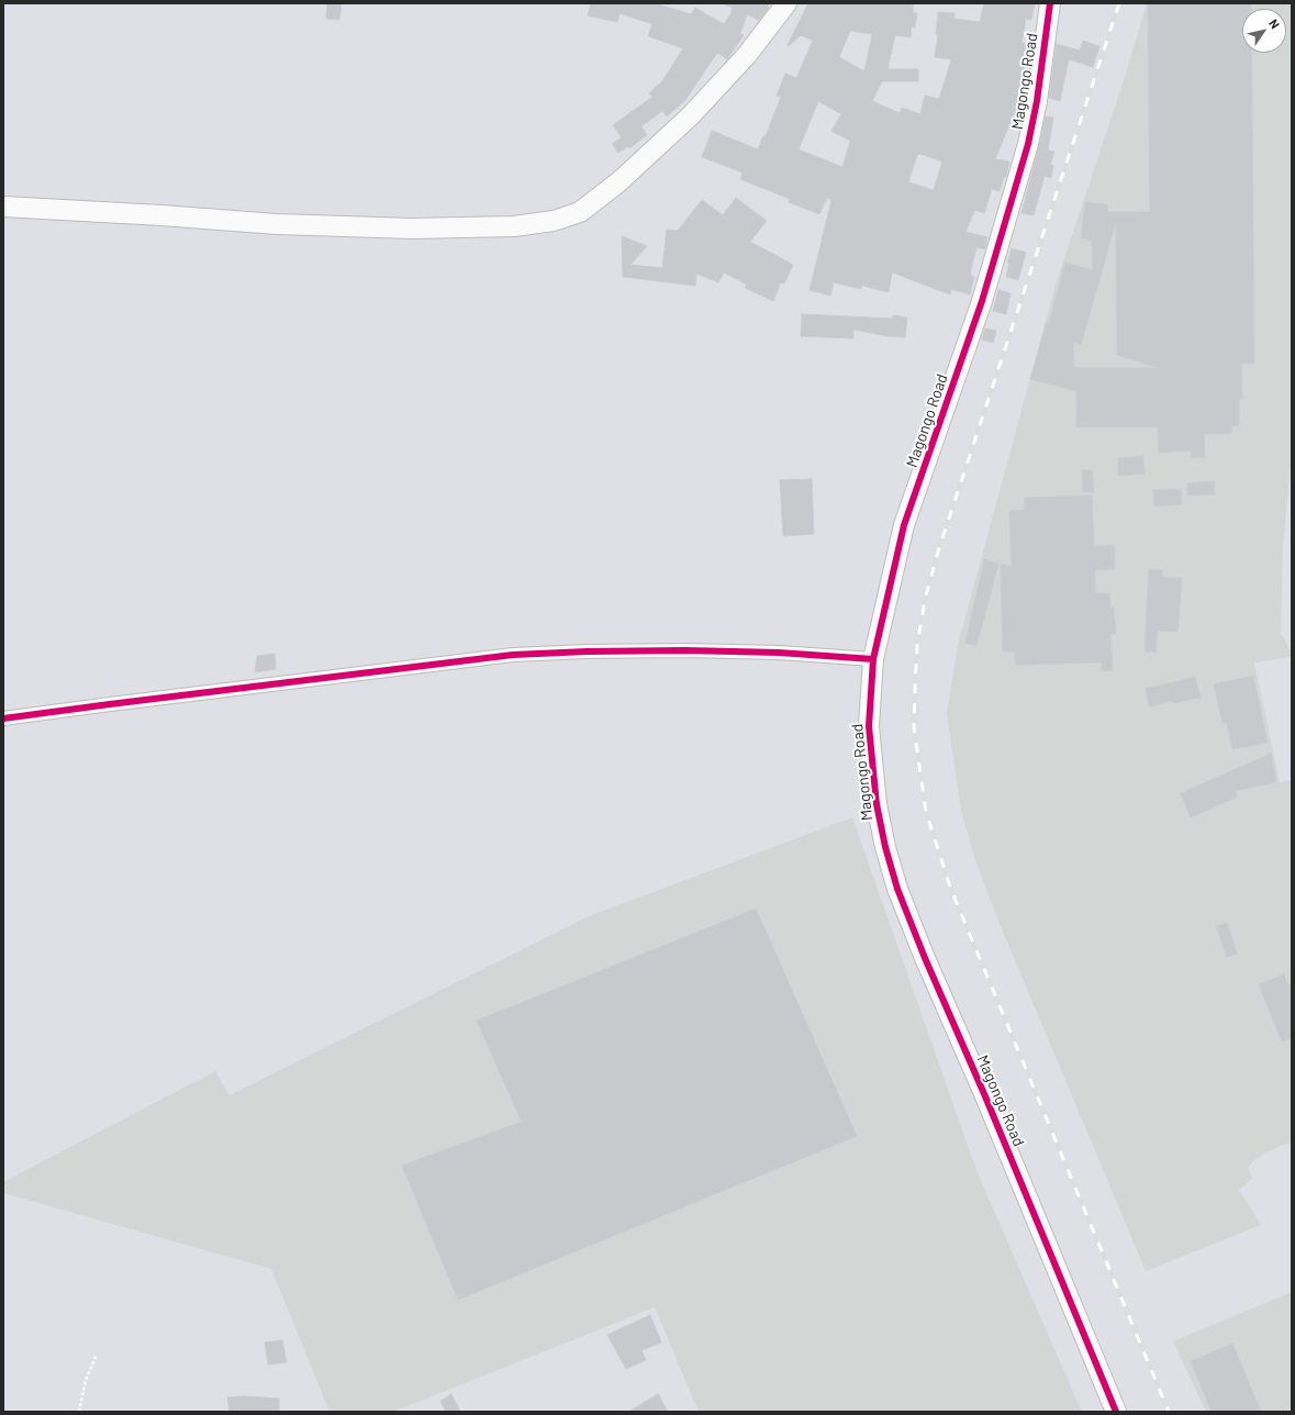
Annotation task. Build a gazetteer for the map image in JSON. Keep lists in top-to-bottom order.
{
  "streets": {
    "street": ["Magongo Road"]
  },
  "north": "top right"
}
